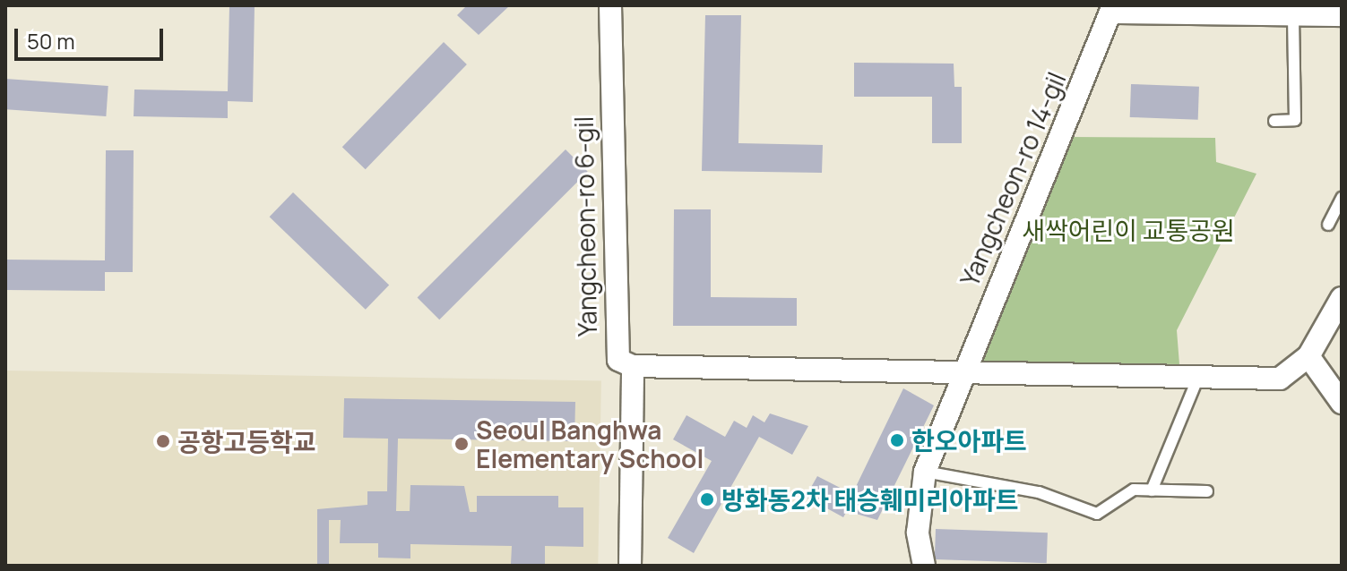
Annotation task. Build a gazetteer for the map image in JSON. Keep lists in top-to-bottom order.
{
  "streets": {
    "street": ["Yangcheon-ro 14-gil", "Yangcheon-ro 6-gil"]
  },
  "parks": ["새싹어린이 교통공원"],
  "places": [
    "한오아파트",
    "공항고등학교",
    "Seoul Banghwa Elementary School",
    "방화동2차 태승훼미리아파트"
  ],
  "scale_bar": "50 m"
}
